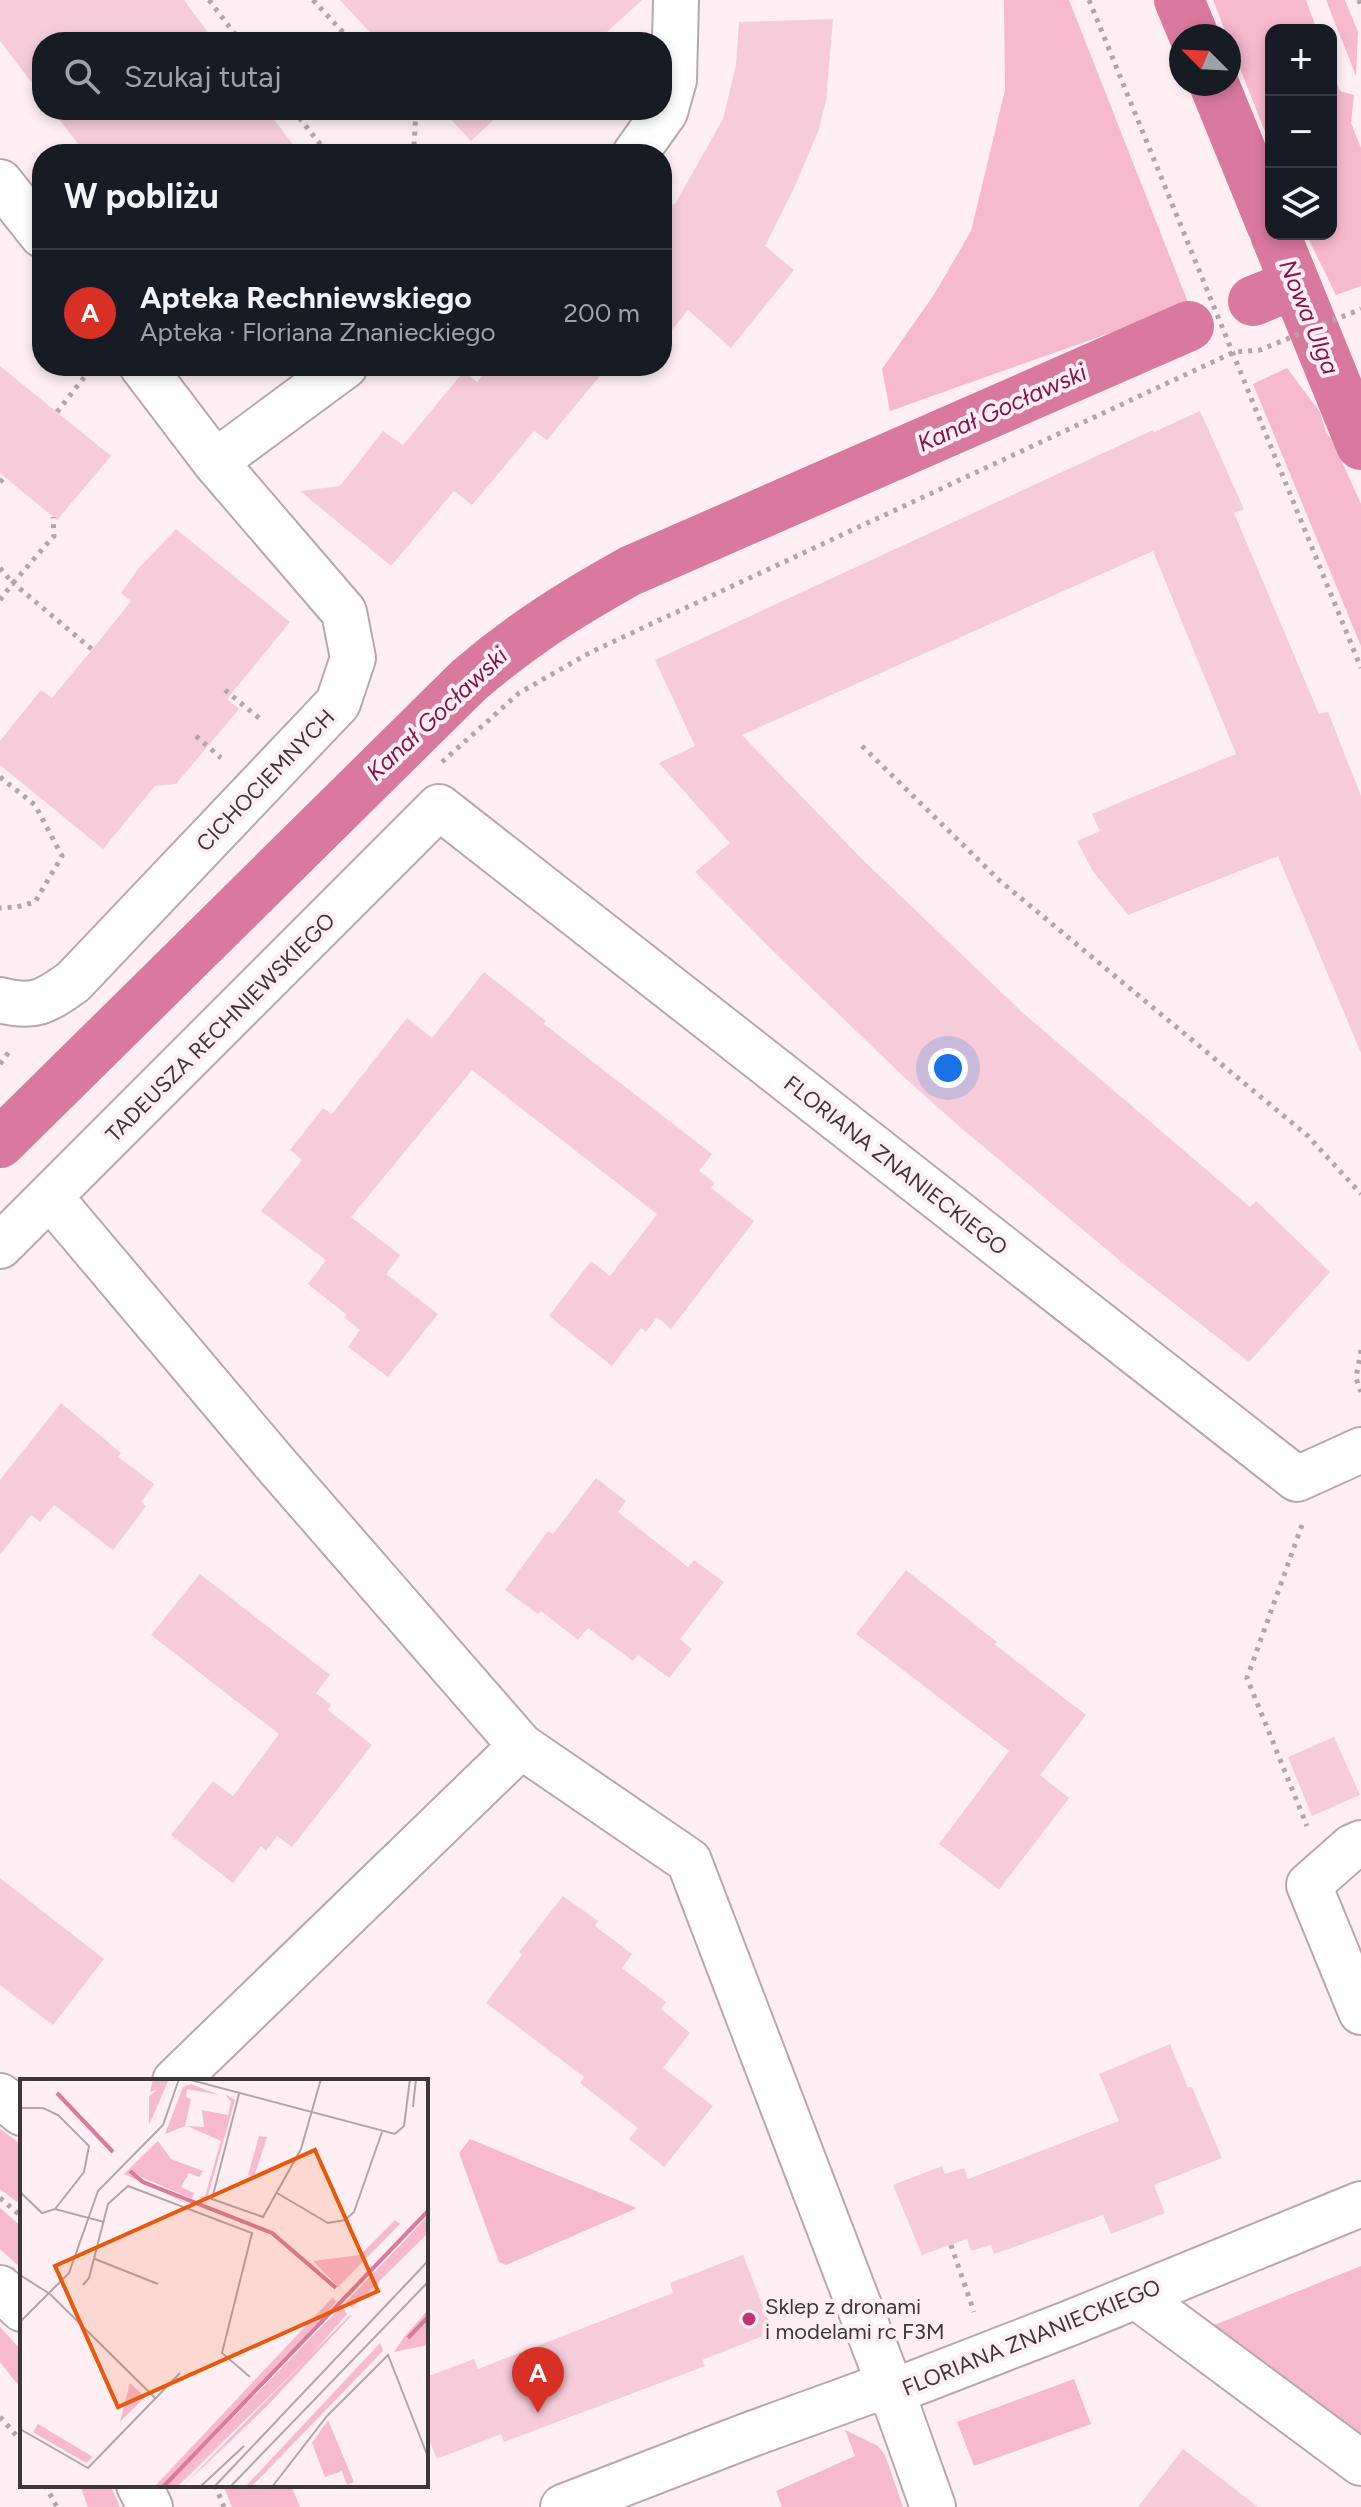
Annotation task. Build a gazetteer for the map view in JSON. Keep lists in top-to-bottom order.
{
  "streets": {
    "street": ["CICHOCIEMNYCH", "TADEUSZA RECHNIEWSKIEGO", "FLORIANA ZNANIECKIEGO"]
  },
  "crossings": [
    ["TADEUSZA RECHNIEWSKIEGO", "FLORIANA ZNANIECKIEGO"]
  ],
  "water": ["Nowa Ulga", "Kanał Gocławski"],
  "places": ["Sklep z dronami i modelami rc F3M"],
  "north": "top left",
  "page": {
    "map_buttons": ["+", "−"],
    "search": "Szukaj tutaj",
    "heading": "W pobliżu",
    "list": [
      {
        "mark": "A",
        "name": "Apteka Rechniewskiego",
        "note": "Apteka · Floriana Znanieckiego",
        "value": "200 m"
      }
    ],
    "pins": "A"
  }
}
